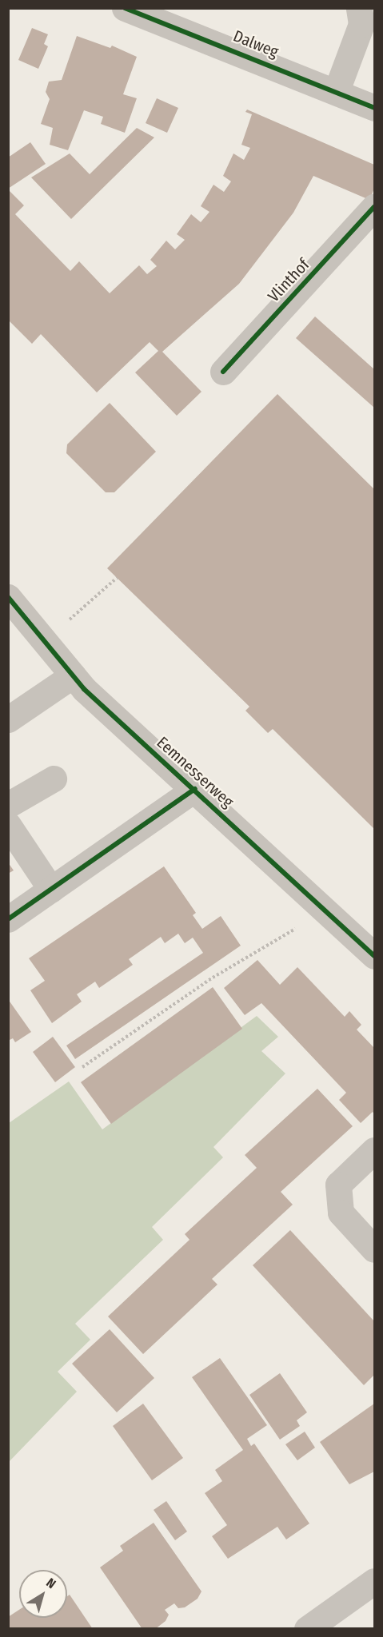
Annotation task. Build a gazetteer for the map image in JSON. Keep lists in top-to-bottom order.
{
  "streets": {
    "street": ["Dalweg", "Vlinthof", "Eemnesserweg"]
  },
  "north": "top right"
}
